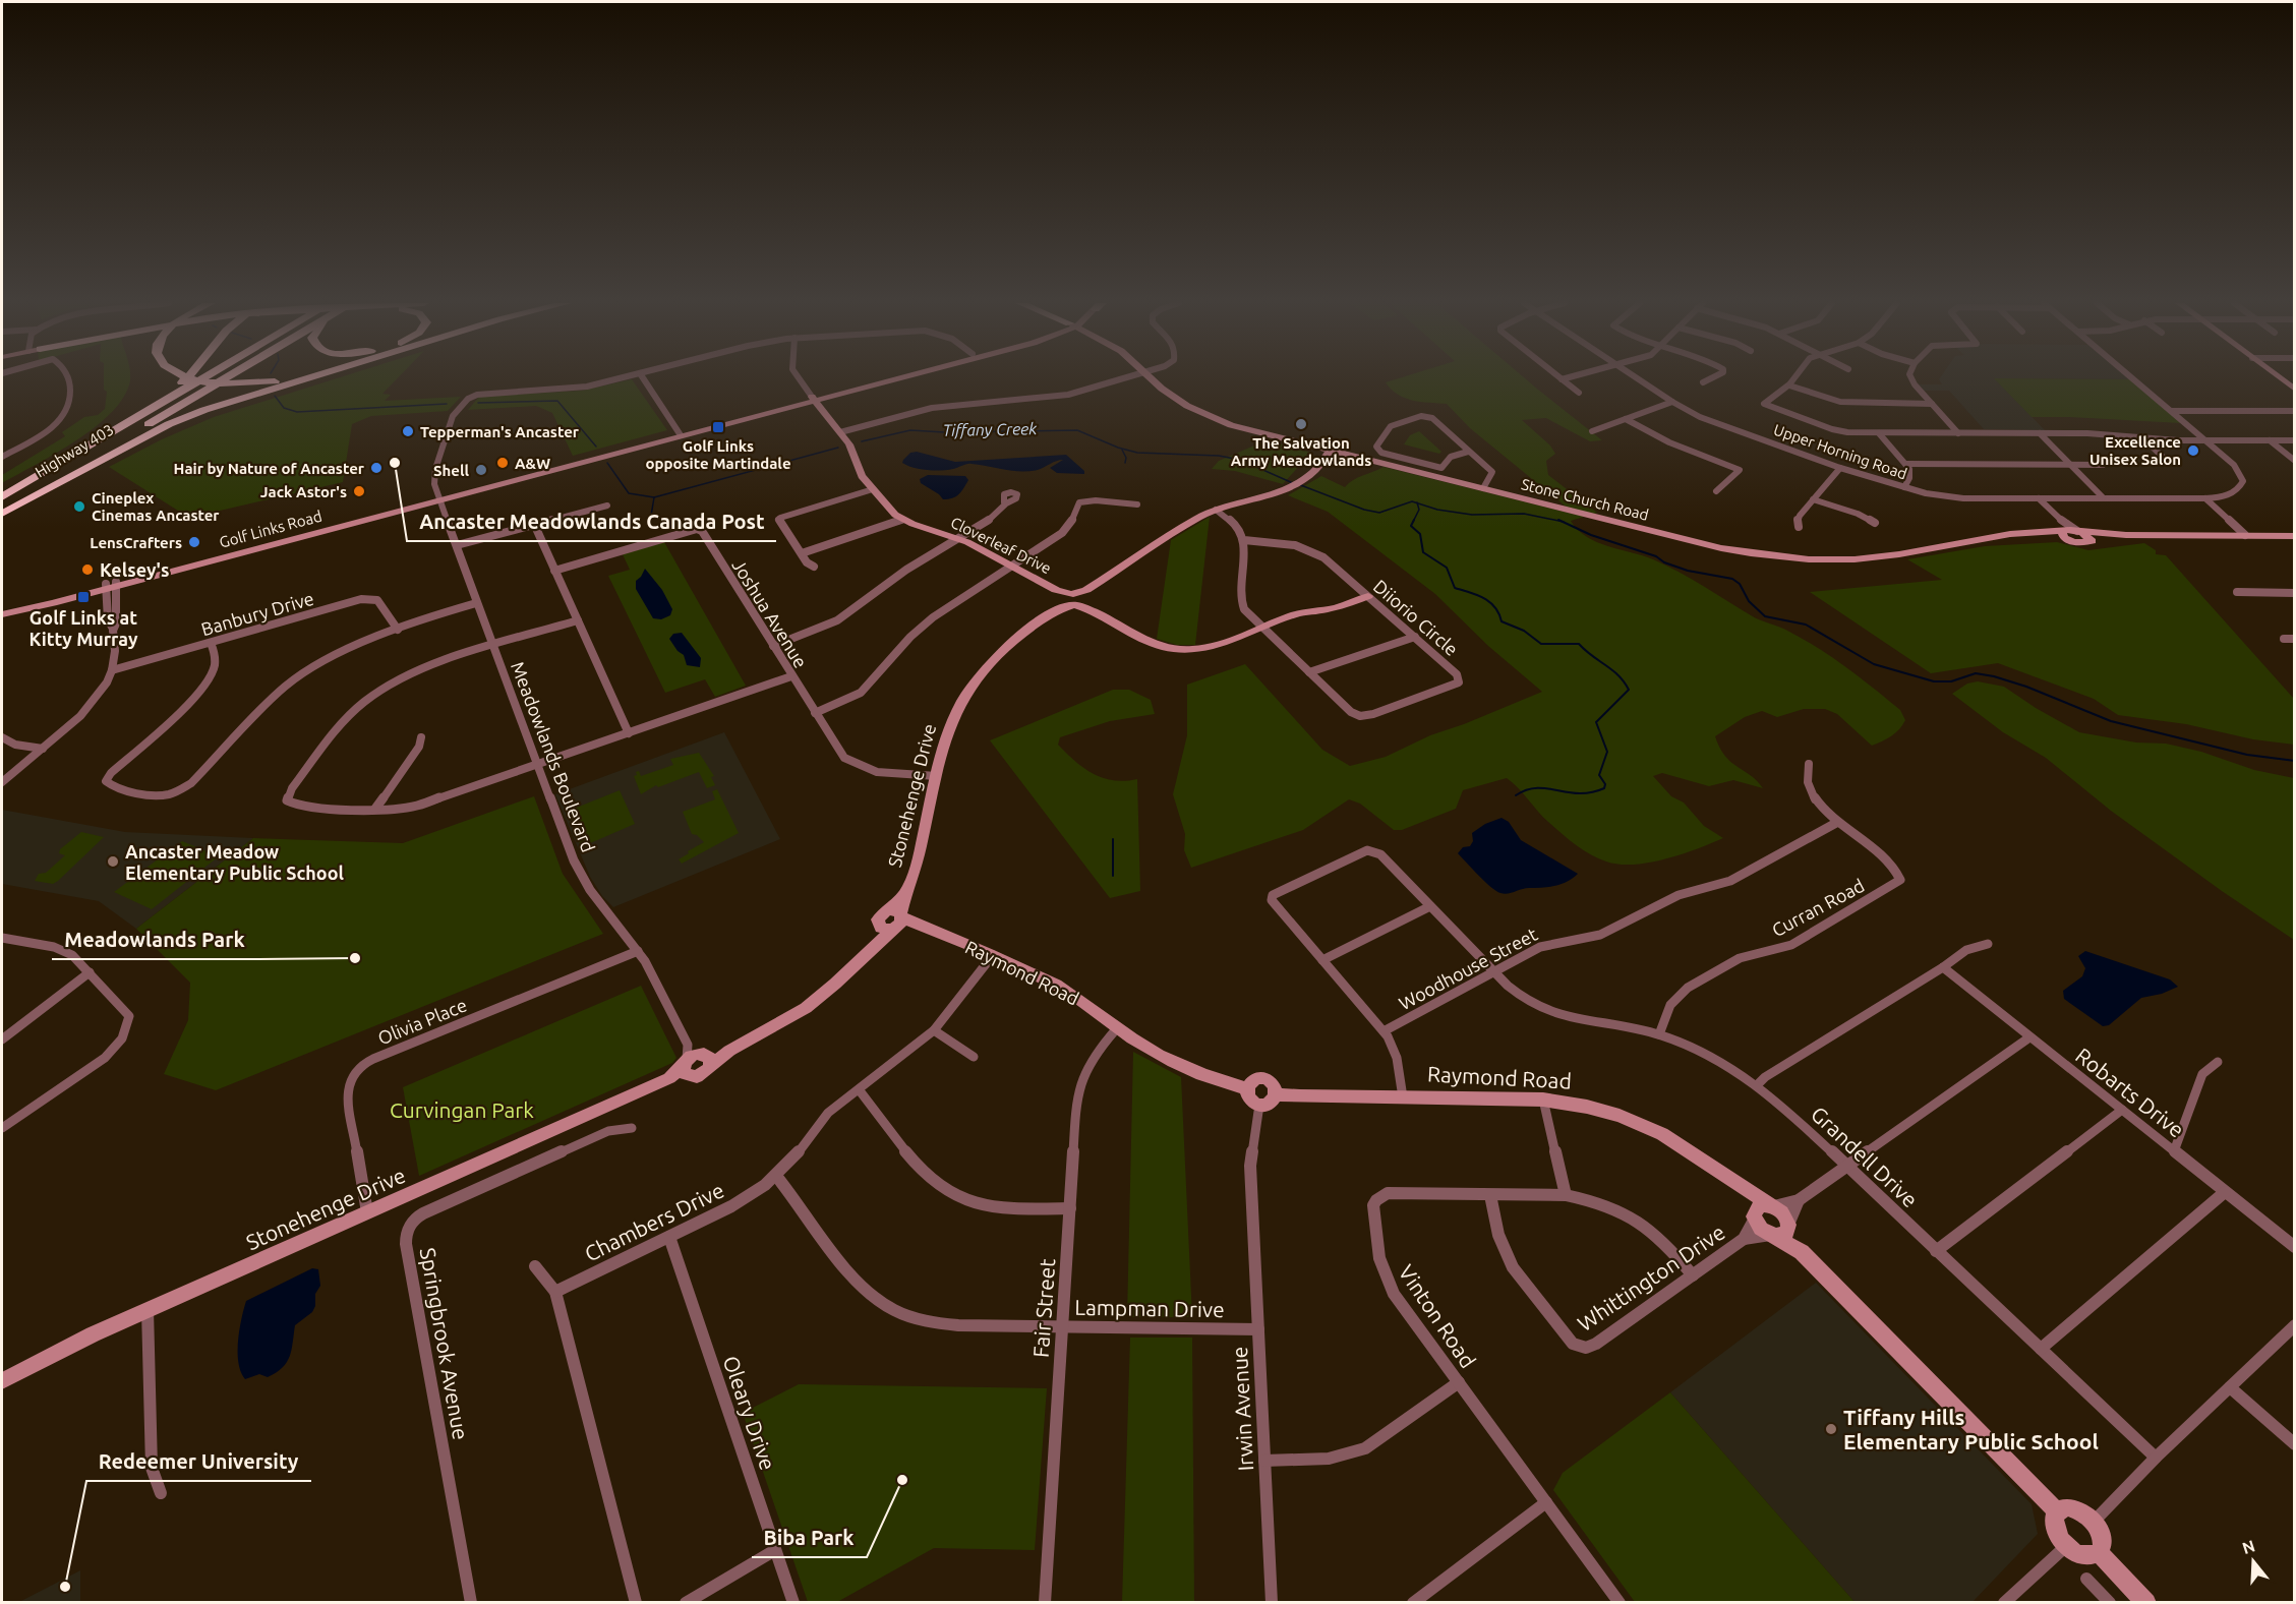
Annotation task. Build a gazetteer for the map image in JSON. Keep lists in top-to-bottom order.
{
  "streets": {
    "highway": ["Highway 403"],
    "main road": [
      "Stone Church Road",
      "Golf Links Road",
      "Cloverleaf Drive",
      "Stonehenge Drive",
      "Raymond Road"
    ],
    "street": [
      "Upper Horning Road",
      "Banbury Drive",
      "Joshua Avenue",
      "Diiorio Circle",
      "Meadowlands Boulevard",
      "Curran Road",
      "Woodhouse Street",
      "Olivia Place",
      "Robarts Drive",
      "Grandell Drive",
      "Chambers Drive",
      "Whittington Drive",
      "Fair Street",
      "Lampman Drive",
      "Vinton Road",
      "Springbrook Avenue",
      "Irwin Avenue",
      "Oleary Drive"
    ]
  },
  "crossings": [
    ["Stone Church Road", "Stonehenge Drive"],
    ["Golf Links Road", "Cloverleaf Drive"],
    ["Golf Links Road", "Meadowlands Boulevard"],
    ["Cloverleaf Drive", "Diiorio Circle"],
    ["Cloverleaf Drive", "Stonehenge Drive"],
    ["Joshua Avenue", "Stonehenge Drive"],
    ["Meadowlands Boulevard", "Stonehenge Drive"],
    ["Meadowlands Boulevard", "Olivia Place"],
    ["Stonehenge Drive", "Raymond Road"],
    ["Stonehenge Drive", "Olivia Place"],
    ["Curran Road", "Woodhouse Street"],
    ["Curran Road", "Grandell Drive"],
    ["Woodhouse Street", "Grandell Drive"],
    ["Raymond Road", "Chambers Drive"],
    ["Raymond Road", "Whittington Drive"],
    ["Raymond Road", "Fair Street"],
    ["Raymond Road", "Irwin Avenue"],
    ["Chambers Drive", "Lampman Drive"],
    ["Chambers Drive", "Oleary Drive"],
    ["Whittington Drive", "Vinton Road"],
    ["Fair Street", "Lampman Drive"],
    ["Lampman Drive", "Irwin Avenue"]
  ],
  "water": ["Tiffany Creek"],
  "parks": ["Curvingan Park"],
  "places": {
    "other": [
      "The Salvation Army Meadowlands",
      "Tepperman's Ancaster",
      "Excellence Unisex Salon",
      "Ancaster Meadowlands Canada Post",
      "A&W",
      "Hair by Nature of Ancaster",
      "Shell",
      "Jack Astor's",
      "Cineplex Cinemas Ancaster",
      "LensCrafters",
      "Kelsey's",
      "Ancaster Meadow Elementary Public School",
      "Meadowlands Park",
      "Tiffany Hills Elementary Public School",
      "Biba Park",
      "Redeemer University"
    ],
    "transit": ["Golf Links opposite Martindale", "Golf Links at Kitty Murray"]
  },
  "north": "top"
}
